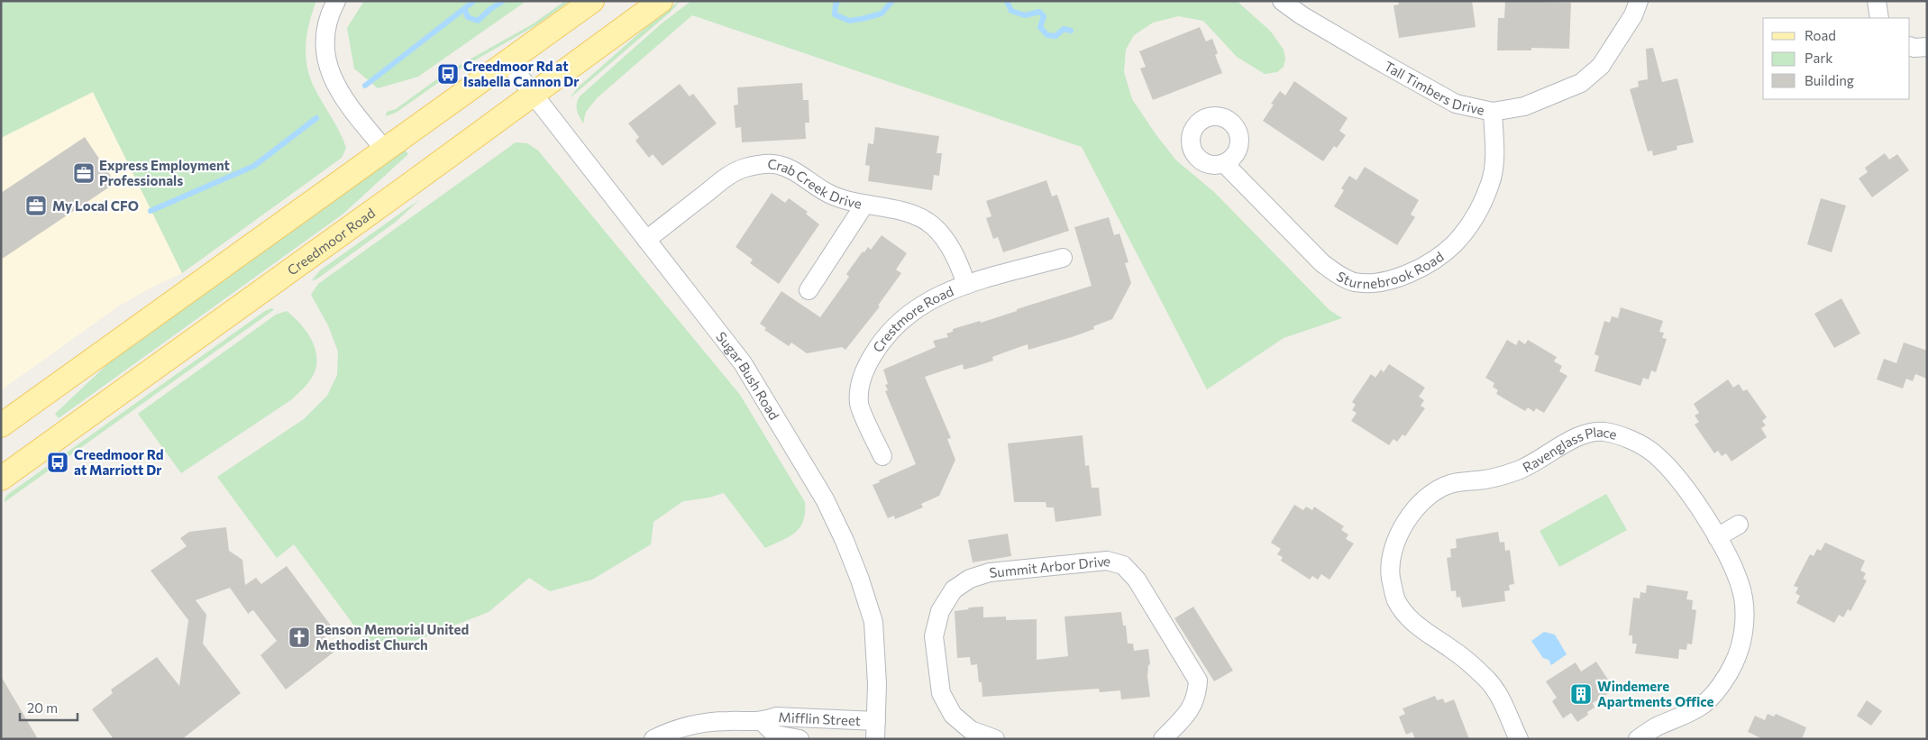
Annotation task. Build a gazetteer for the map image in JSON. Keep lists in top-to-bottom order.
{
  "streets": {
    "main road": ["Creedmoor Road"],
    "street": [
      "Tall Timbers Drive",
      "Crab Creek Drive",
      "Sturnebrook Road",
      "Crestmore Road",
      "Sugar Bush Road",
      "Ravenglass Place",
      "Summit Arbor Drive",
      "Mifflin Street"
    ]
  },
  "crossings": [
    ["Tall Timbers Drive", "Sturnebrook Road"],
    ["Crab Creek Drive", "Crestmore Road"],
    ["Crab Creek Drive", "Sugar Bush Road"],
    ["Creedmoor Road", "Sugar Bush Road"],
    ["Sugar Bush Road", "Mifflin Street"]
  ],
  "places": {
    "bus stop": ["Creedmoor Rd at Isabella Cannon Dr", "Creedmoor Rd at Marriott Dr"],
    "office": ["Express Employment Professionals", "My Local CFO"],
    "church": ["Benson Memorial United Methodist Church"],
    "building": ["Windemere Apartments Office"]
  },
  "legend": ["Road", "Park", "Building"],
  "scale_bar": "20 m"
}
